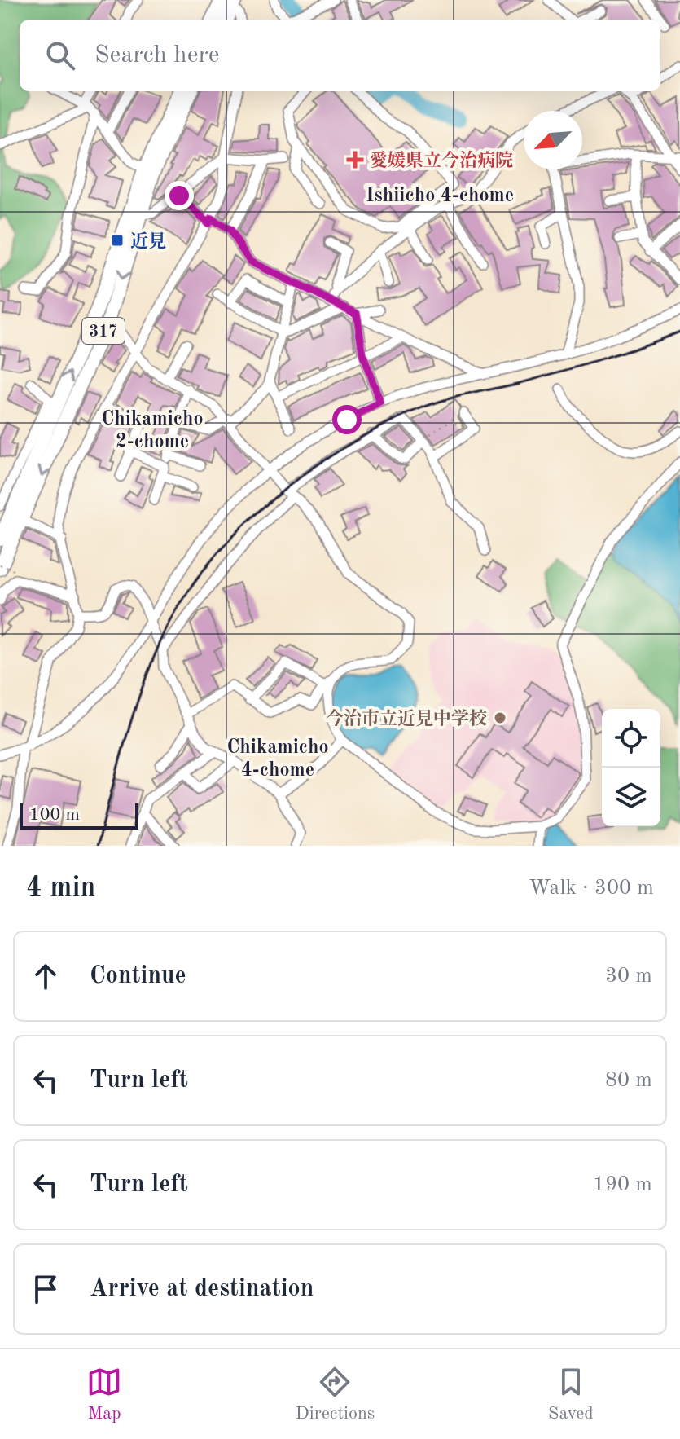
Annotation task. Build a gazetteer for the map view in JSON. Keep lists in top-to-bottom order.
{
  "streets": {
    "highway": ["317"]
  },
  "districts": ["Ishiicho 4-chome", "Chikamicho 2-chome", "Chikamicho 4-chome"],
  "places": {
    "health": ["愛媛県立今治病院"],
    "transit": ["近見"],
    "other": ["今治市立近見中学校"]
  },
  "scale_bar": "100 m",
  "north": "bottom left",
  "page": {
    "search": "Search here",
    "scale": "100 m",
    "heading": ["4 min", "Walk · 300 m"],
    "list": [
      ["Continue", "30 m"],
      ["Turn left", "80 m"],
      ["Turn left", "190 m"],
      "Arrive at destination"
    ],
    "nav": ["Map", "Directions", "Saved"]
  }
}
